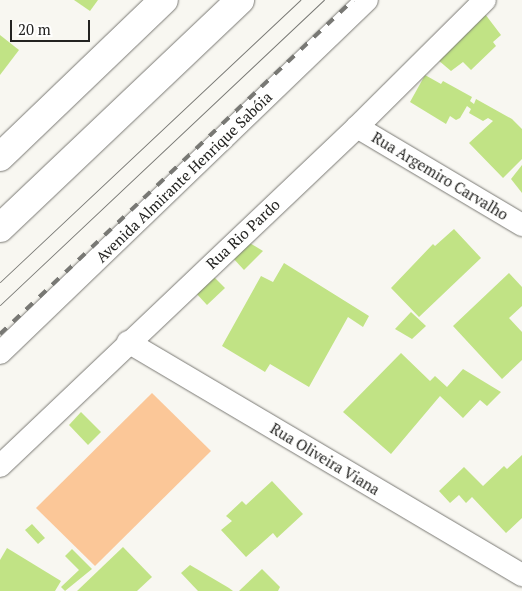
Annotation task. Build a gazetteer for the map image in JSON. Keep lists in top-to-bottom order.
{
  "streets": {
    "street": [
      "Rua Argemiro Carvalho",
      "Avenida Almirante Henrique Sabóia",
      "Rua Rio Pardo",
      "Rua Oliveira Viana"
    ]
  },
  "crossings": [
    ["Rua Argemiro Carvalho", "Rua Rio Pardo"],
    ["Rua Rio Pardo", "Rua Oliveira Viana"]
  ],
  "scale_bar": "20 m"
}
